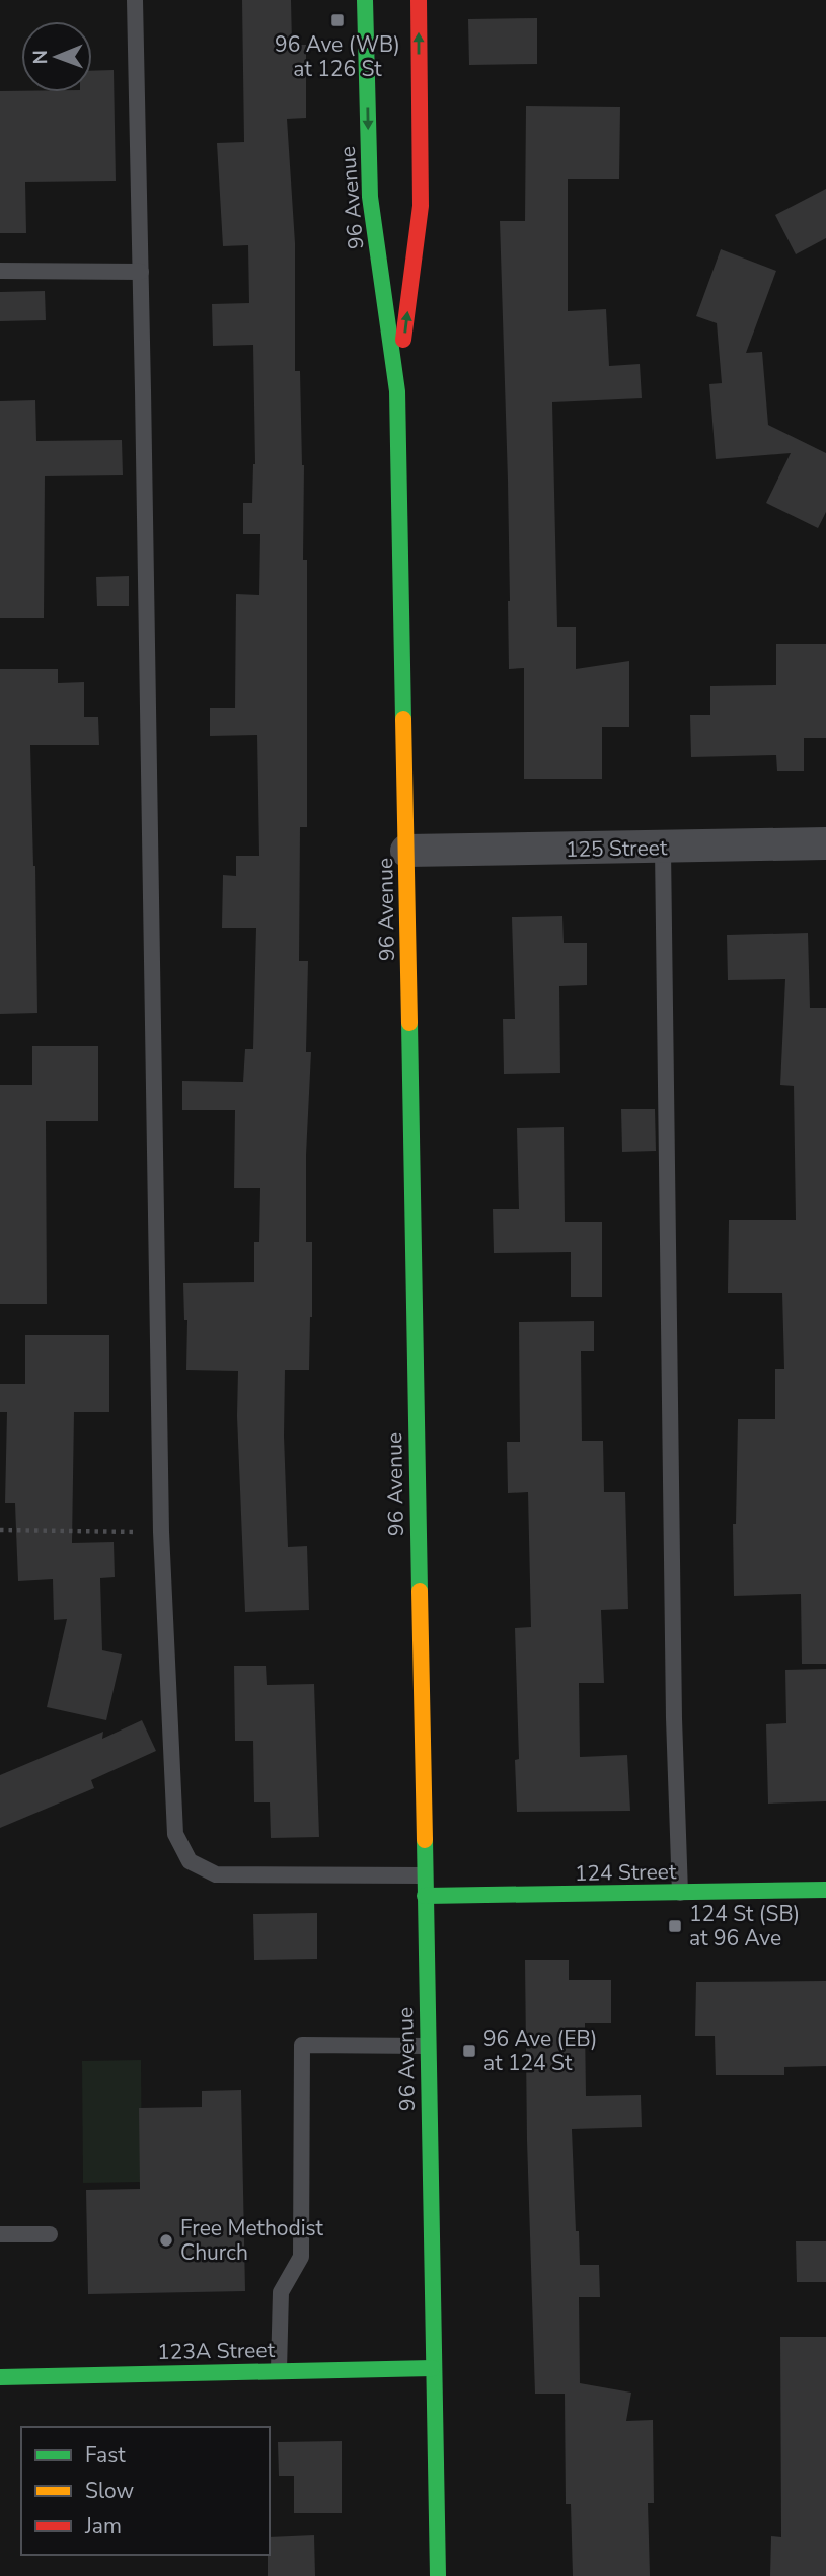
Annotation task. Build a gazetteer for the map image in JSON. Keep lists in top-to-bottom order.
{
  "streets": {
    "main road": ["96 Avenue", "124 Street", "123A Street"],
    "street": ["125 Street"]
  },
  "crossings": [
    ["96 Avenue", "125 Street"],
    ["96 Avenue", "124 Street"],
    ["96 Avenue", "123A Street"]
  ],
  "places": {
    "transit": ["96 Ave (WB) at 126 St", "124 St (SB) at 96 Ave", "96 Ave (EB) at 124 St"],
    "other": ["Free Methodist Church"]
  },
  "legend": ["Fast", "Slow", "Jam"],
  "north": "left"
}
